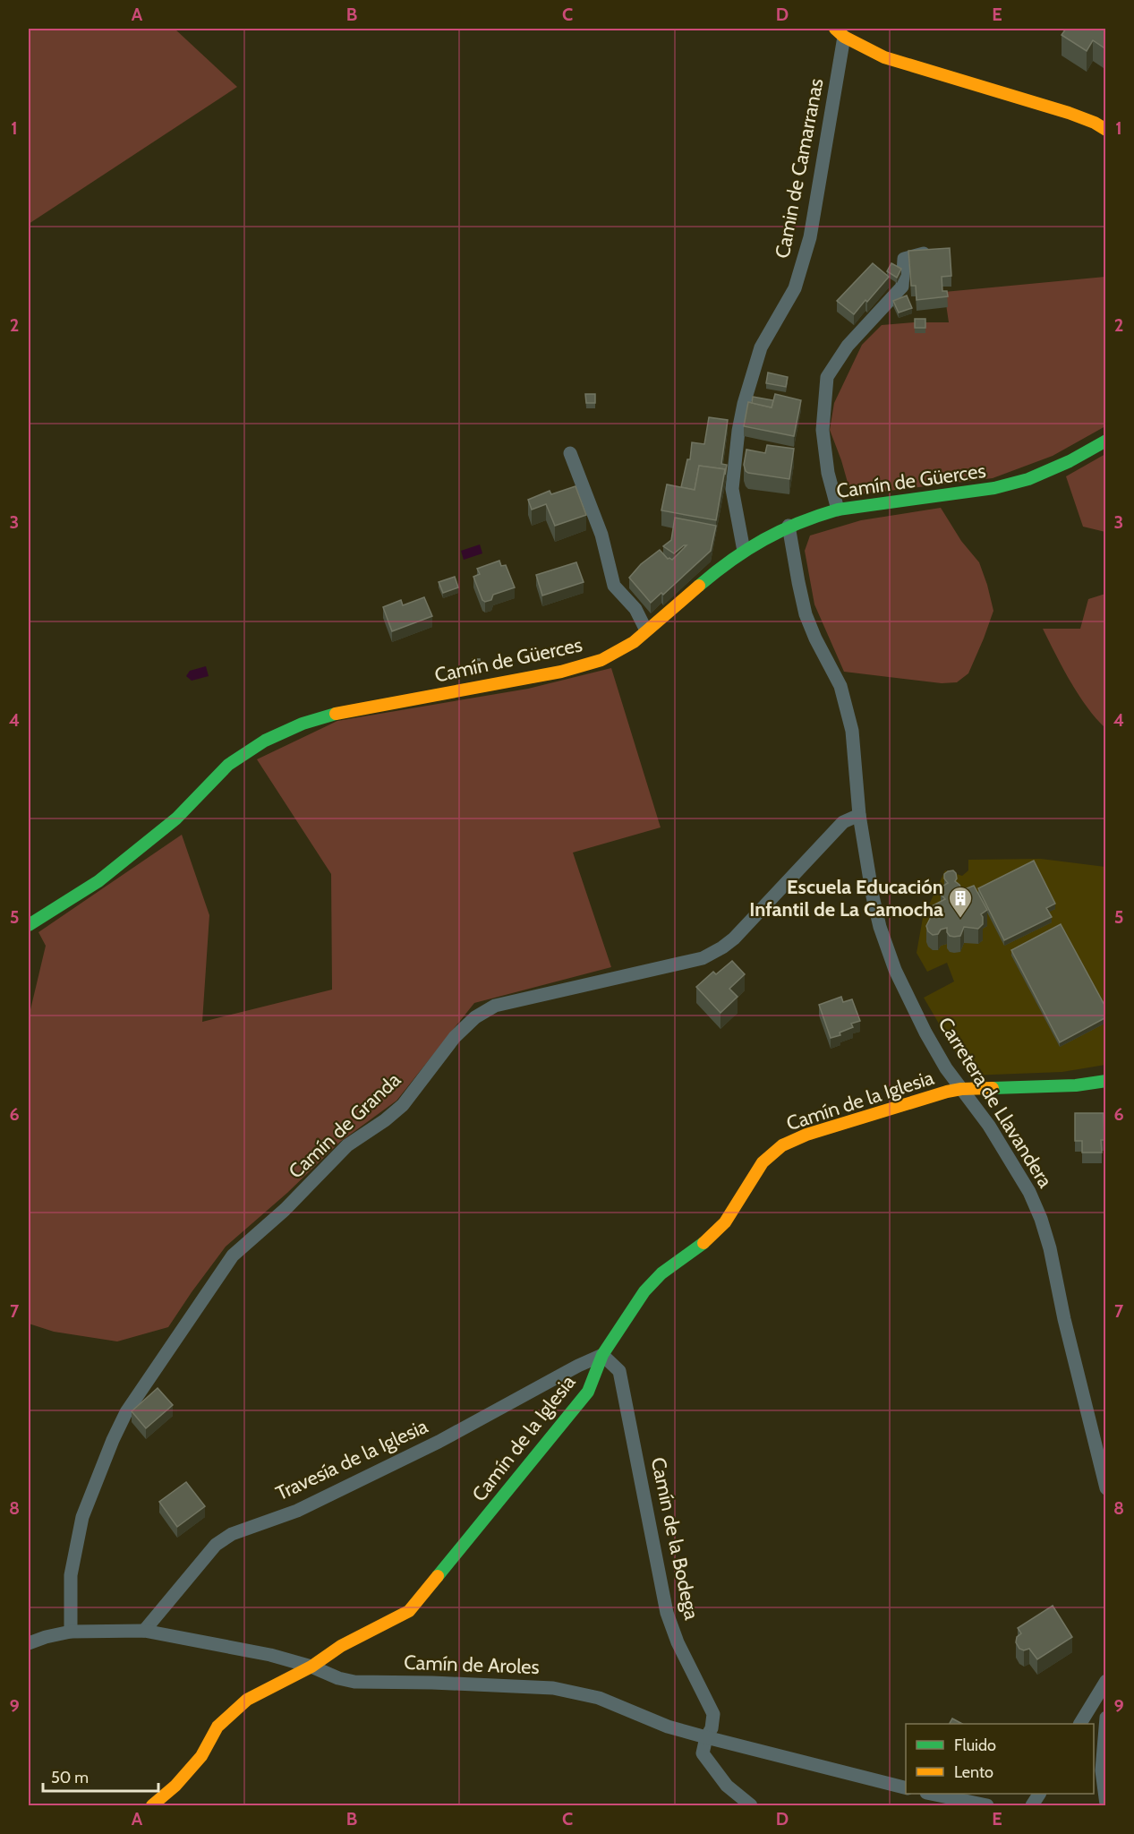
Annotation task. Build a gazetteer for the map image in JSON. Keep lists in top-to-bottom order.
{
  "streets": {
    "street": [
      "Camin de Camarranas",
      "Camín de Güerces",
      "Camín de la Iglesia",
      "Carretera de Llavandera",
      "Camín de Granda",
      "Travesía de la Iglesia",
      "Camín de la Bodega",
      "Camín de Aroles"
    ]
  },
  "crossings": [
    ["Camin de Camarranas", "Camín de Güerces"],
    ["Camín de Güerces", "Carretera de Llavandera"],
    ["Camín de la Iglesia", "Carretera de Llavandera"],
    ["Camín de la Iglesia", "Travesía de la Iglesia"],
    ["Camín de la Iglesia", "Camín de la Bodega"],
    ["Camín de la Iglesia", "Camín de Aroles"],
    ["Carretera de Llavandera", "Camín de Granda"],
    ["Camín de Granda", "Camín de Aroles"],
    ["Travesía de la Iglesia", "Camín de la Bodega"],
    ["Travesía de la Iglesia", "Camín de Aroles"],
    ["Camín de la Bodega", "Camín de Aroles"]
  ],
  "places": {
    "building": ["Escuela Educación Infantil de La Camocha"]
  },
  "legend": ["Fluido", "Lento"],
  "scale_bar": "50 m",
  "grid": {
    "columns": [
      "A",
      "B",
      "C",
      "D",
      "E"
    ],
    "rows": [
      "1",
      "2",
      "3",
      "4",
      "5",
      "6",
      "7",
      "8",
      "9"
    ]
  }
}
